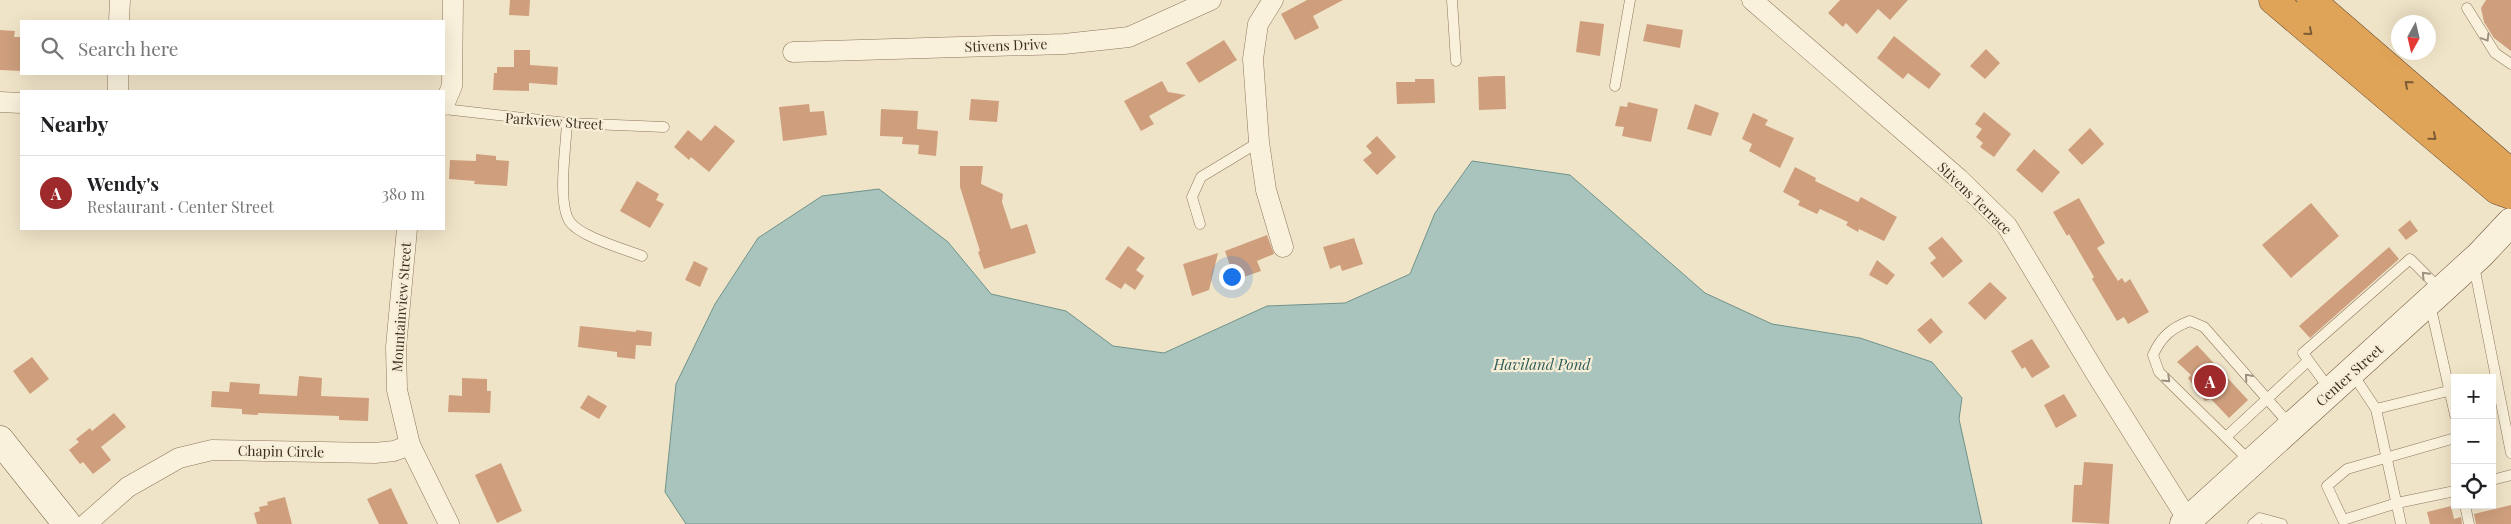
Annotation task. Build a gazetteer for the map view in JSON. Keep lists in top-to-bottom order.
{
  "streets": {
    "main road": ["Center Street"],
    "street": [
      "Stivens Drive",
      "Stivens Terrace",
      "Mountainview Street",
      "Chapin Circle"
    ],
    "lane": ["Parkview Street"]
  },
  "crossings": [
    ["Stivens Terrace", "Center Street"],
    ["Mountainview Street", "Chapin Circle"]
  ],
  "water": ["Haviland Pond"],
  "north": "bottom",
  "page": {
    "search": "Search here",
    "heading": "Nearby",
    "list": [
      {
        "mark": "A",
        "name": "Wendy's",
        "note": "Restaurant · Center Street",
        "value": "380 m"
      }
    ],
    "pins": "A",
    "map_buttons": ["+", "−"]
  }
}
